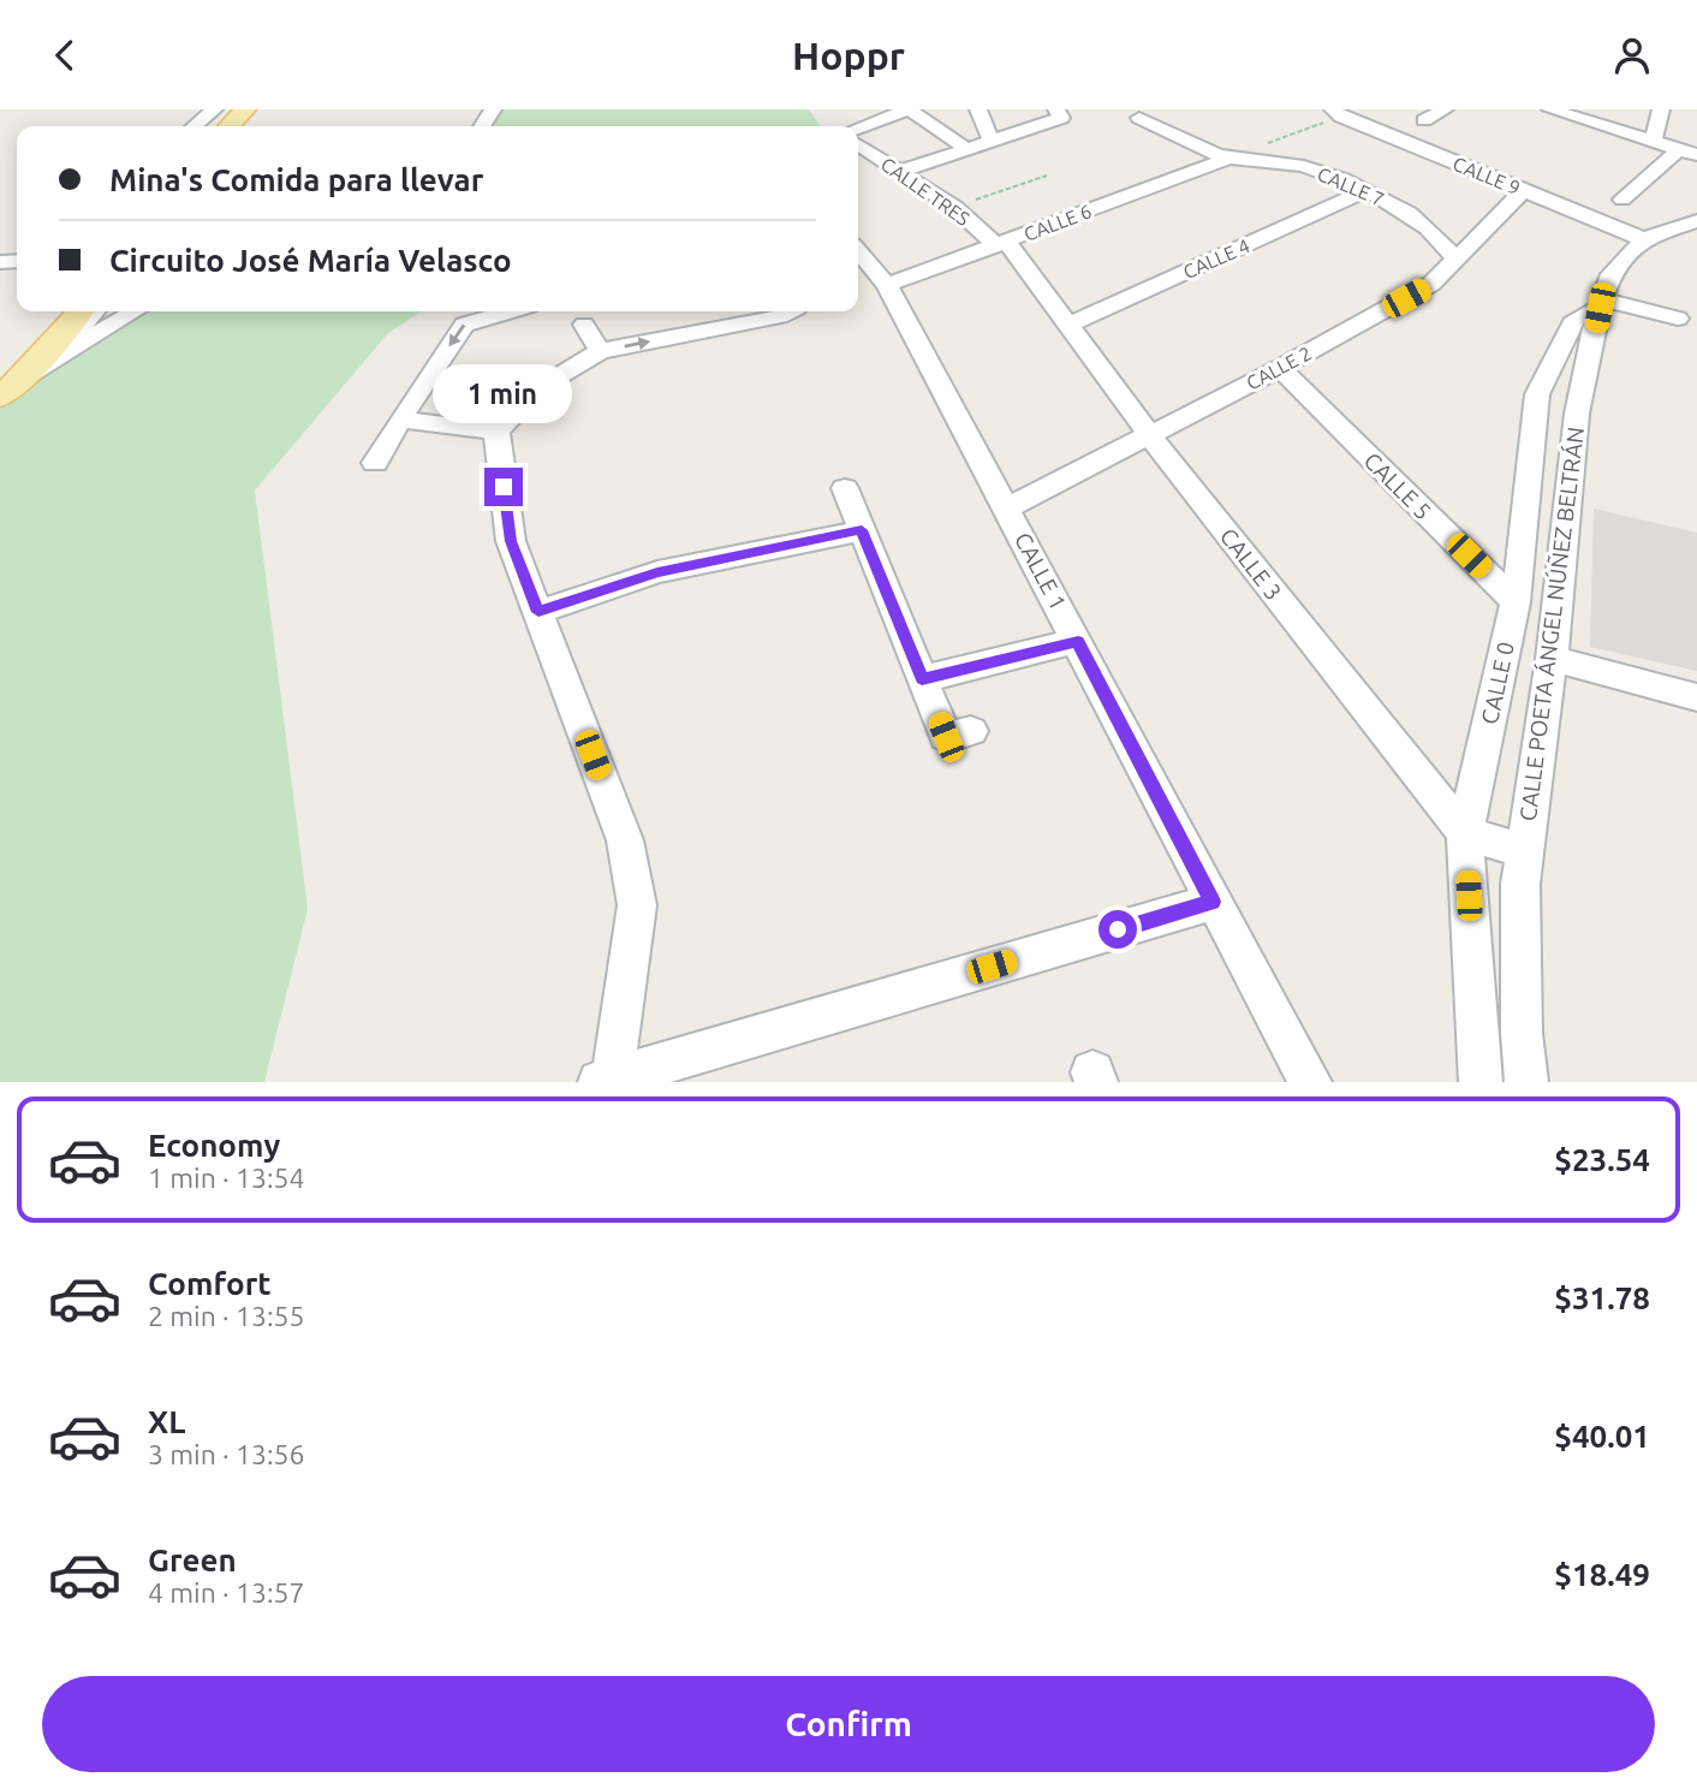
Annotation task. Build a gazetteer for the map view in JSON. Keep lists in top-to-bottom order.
{
  "streets": {
    "street": [
      "CALLE 9",
      "CALLE 7",
      "CALLE TRES",
      "CALLE 6",
      "CALLE 4",
      "CALLE 2",
      "CALLE 5",
      "CALLE 3",
      "CALLE 1",
      "CALLE POETA ÁNGEL NÚÑEZ BELTRÁN",
      "CALLE 0"
    ]
  },
  "crossings": [
    ["CALLE 9", "CALLE 2"],
    ["CALLE 9", "CALLE POETA ÁNGEL NÚÑEZ BELTRÁN"],
    ["CALLE 7", "CALLE 6"],
    ["CALLE 7", "CALLE 4"],
    ["CALLE 7", "CALLE 2"],
    ["CALLE TRES", "CALLE 6"],
    ["CALLE TRES", "CALLE 3"],
    ["CALLE 6", "CALLE 3"],
    ["CALLE 6", "CALLE 1"],
    ["CALLE 4", "CALLE 3"],
    ["CALLE 2", "CALLE 5"],
    ["CALLE 2", "CALLE 3"],
    ["CALLE 2", "CALLE 1"],
    ["CALLE 5", "CALLE 0"],
    ["CALLE 3", "CALLE 0"],
    ["CALLE POETA ÁNGEL NÚÑEZ BELTRÁN", "CALLE 0"]
  ],
  "page": {
    "header": "Hoppr",
    "banner": ["Mina's Comida para llevar", "Circuito José María Velasco"],
    "bubble": "1 min",
    "list": [
      {
        "name": "Economy",
        "note": "1 min · 13:54",
        "value": "$23.54"
      },
      {
        "name": "Comfort",
        "note": "2 min · 13:55",
        "value": "$31.78"
      },
      {
        "name": "XL",
        "note": "3 min · 13:56",
        "value": "$40.01"
      },
      {
        "name": "Green",
        "note": "4 min · 13:57",
        "value": "$18.49"
      }
    ],
    "buttons": "Confirm"
  }
}
